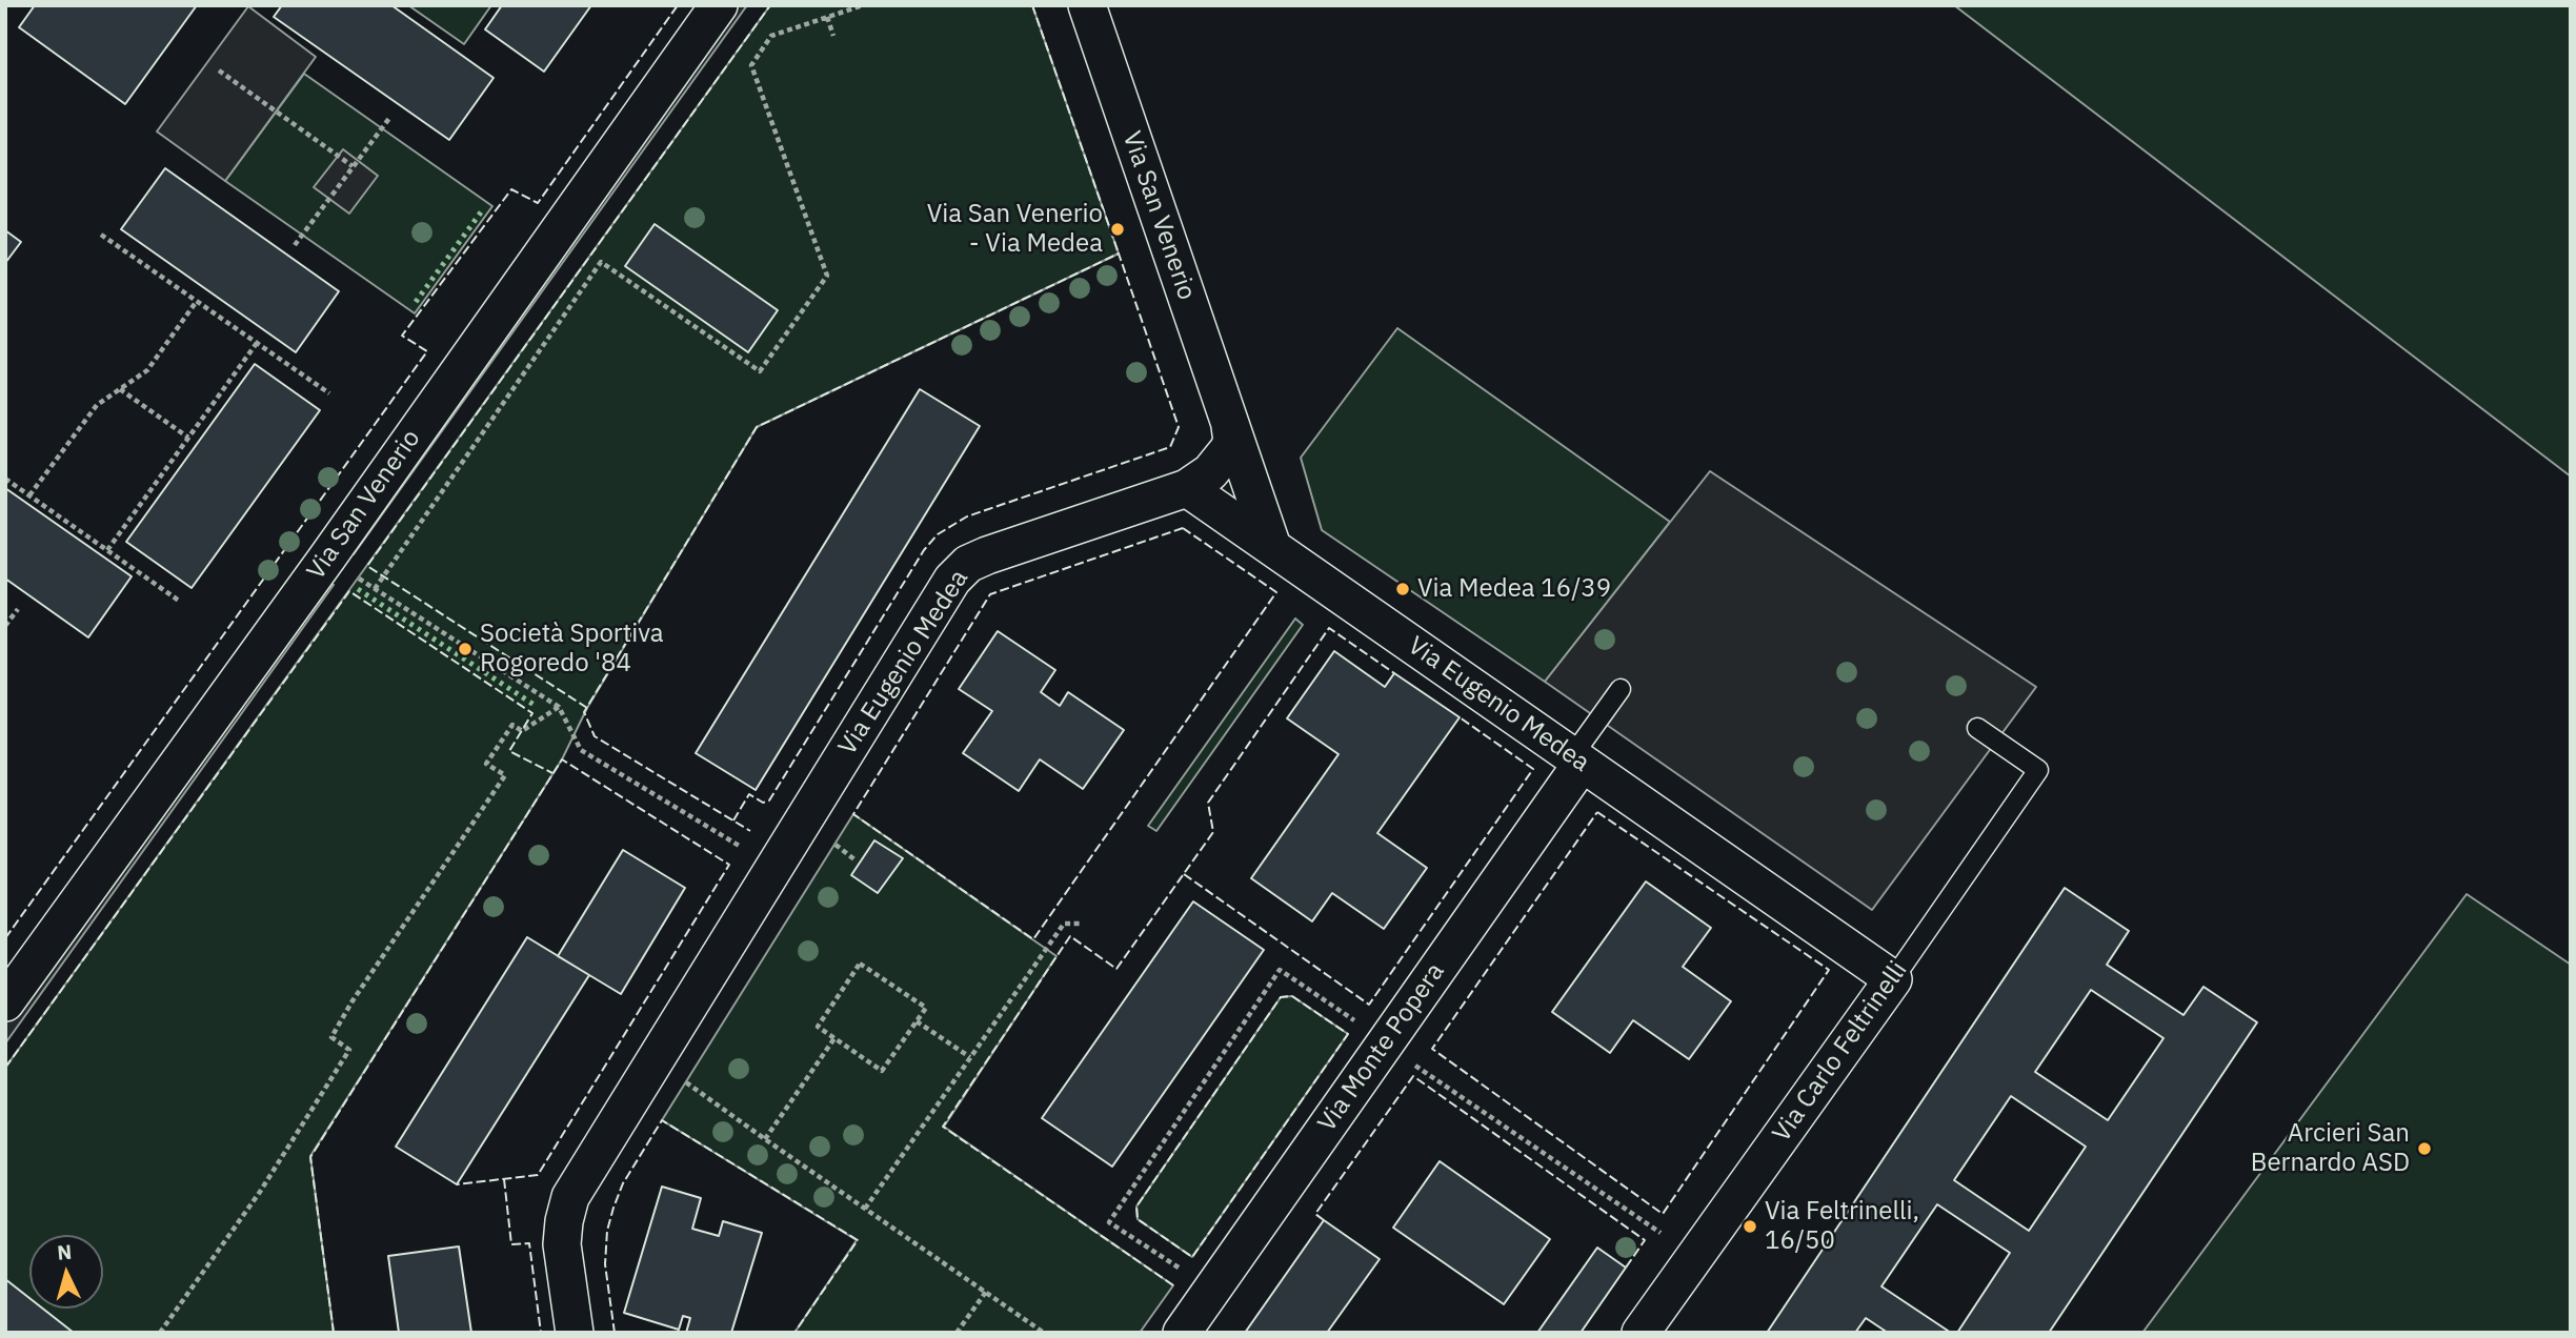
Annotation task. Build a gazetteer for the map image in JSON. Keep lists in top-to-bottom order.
{
  "streets": {
    "street": [
      "Via San Venerio",
      "Via Eugenio Medea",
      "Via Monte Popera",
      "Via Carlo Feltrinelli"
    ]
  },
  "crossings": [
    ["Via San Venerio", "Via Eugenio Medea"],
    ["Via Eugenio Medea", "Via Monte Popera"],
    ["Via Eugenio Medea", "Via Carlo Feltrinelli"]
  ],
  "places": [
    "Via San Venerio - Via Medea",
    "Via Medea 16/39",
    "Società Sportiva Rogoredo '84",
    "Arcieri San Bernardo ASD",
    "Via Feltrinelli, 16/50"
  ],
  "north": "top"
}
